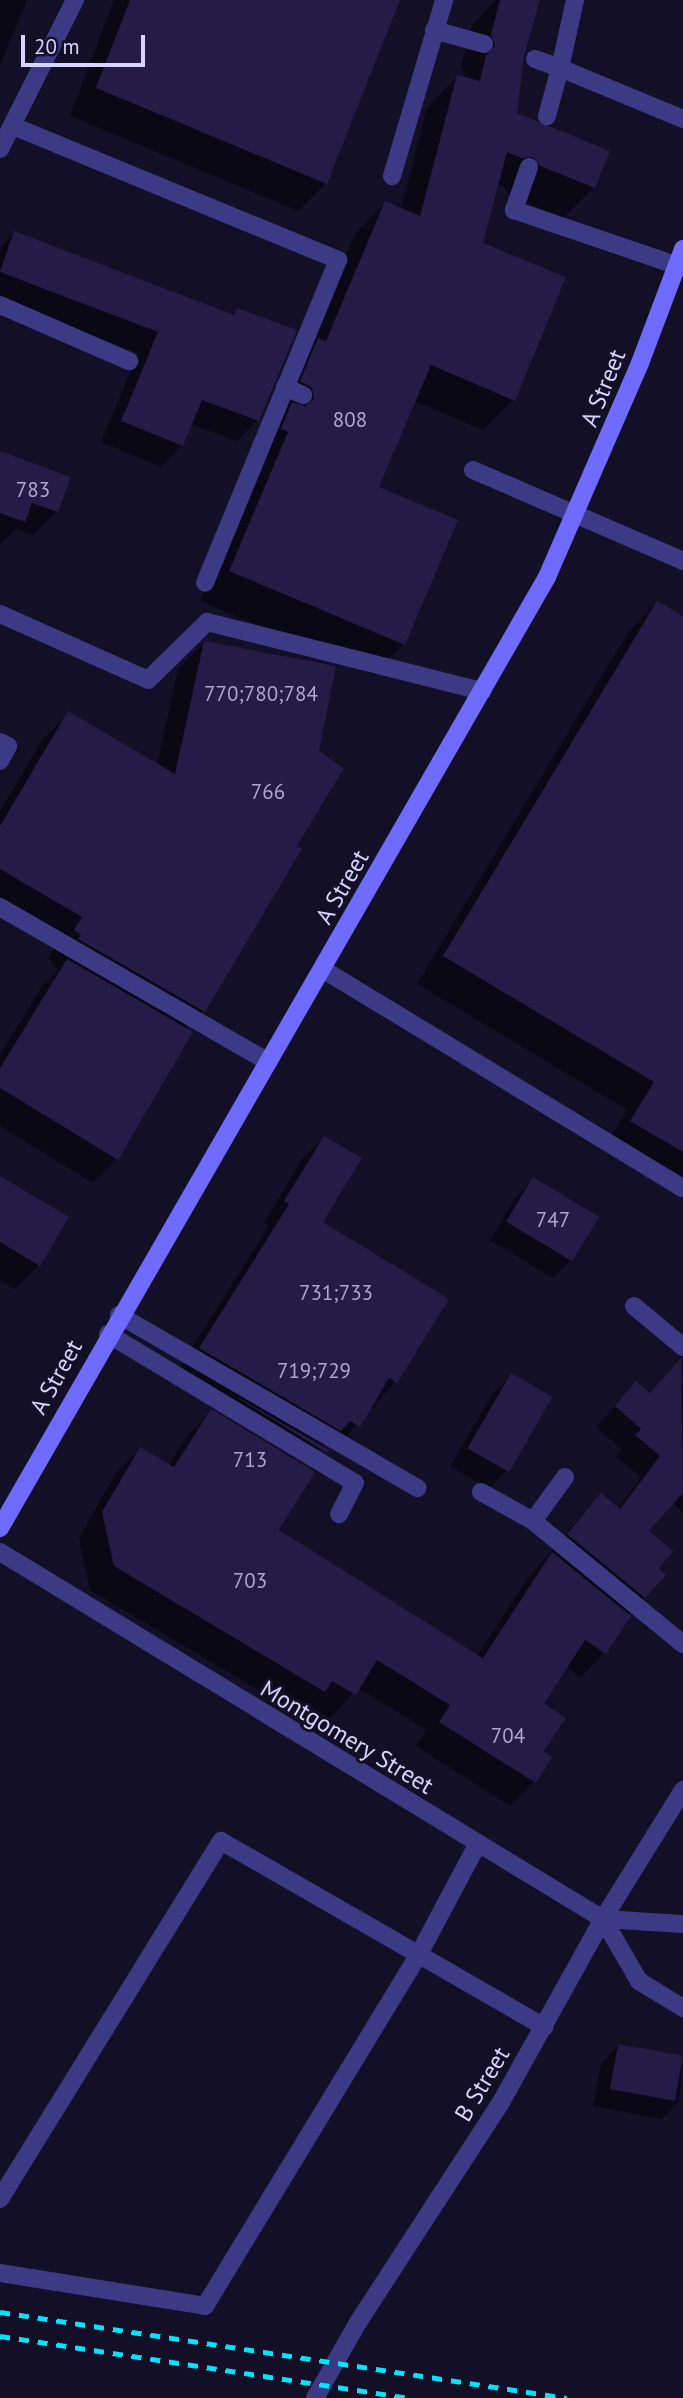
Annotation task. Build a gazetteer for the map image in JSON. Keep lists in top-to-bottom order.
{
  "streets": {
    "main road": ["A Street"],
    "street": ["Montgomery Street", "B Street"]
  },
  "crossings": [
    ["Montgomery Street", "B Street"]
  ],
  "house_numbers": [
    "808",
    "783",
    "770;780;784",
    "766",
    "747",
    "731;733",
    "719;729",
    "713",
    "703",
    "704"
  ],
  "scale_bar": "20 m"
}
